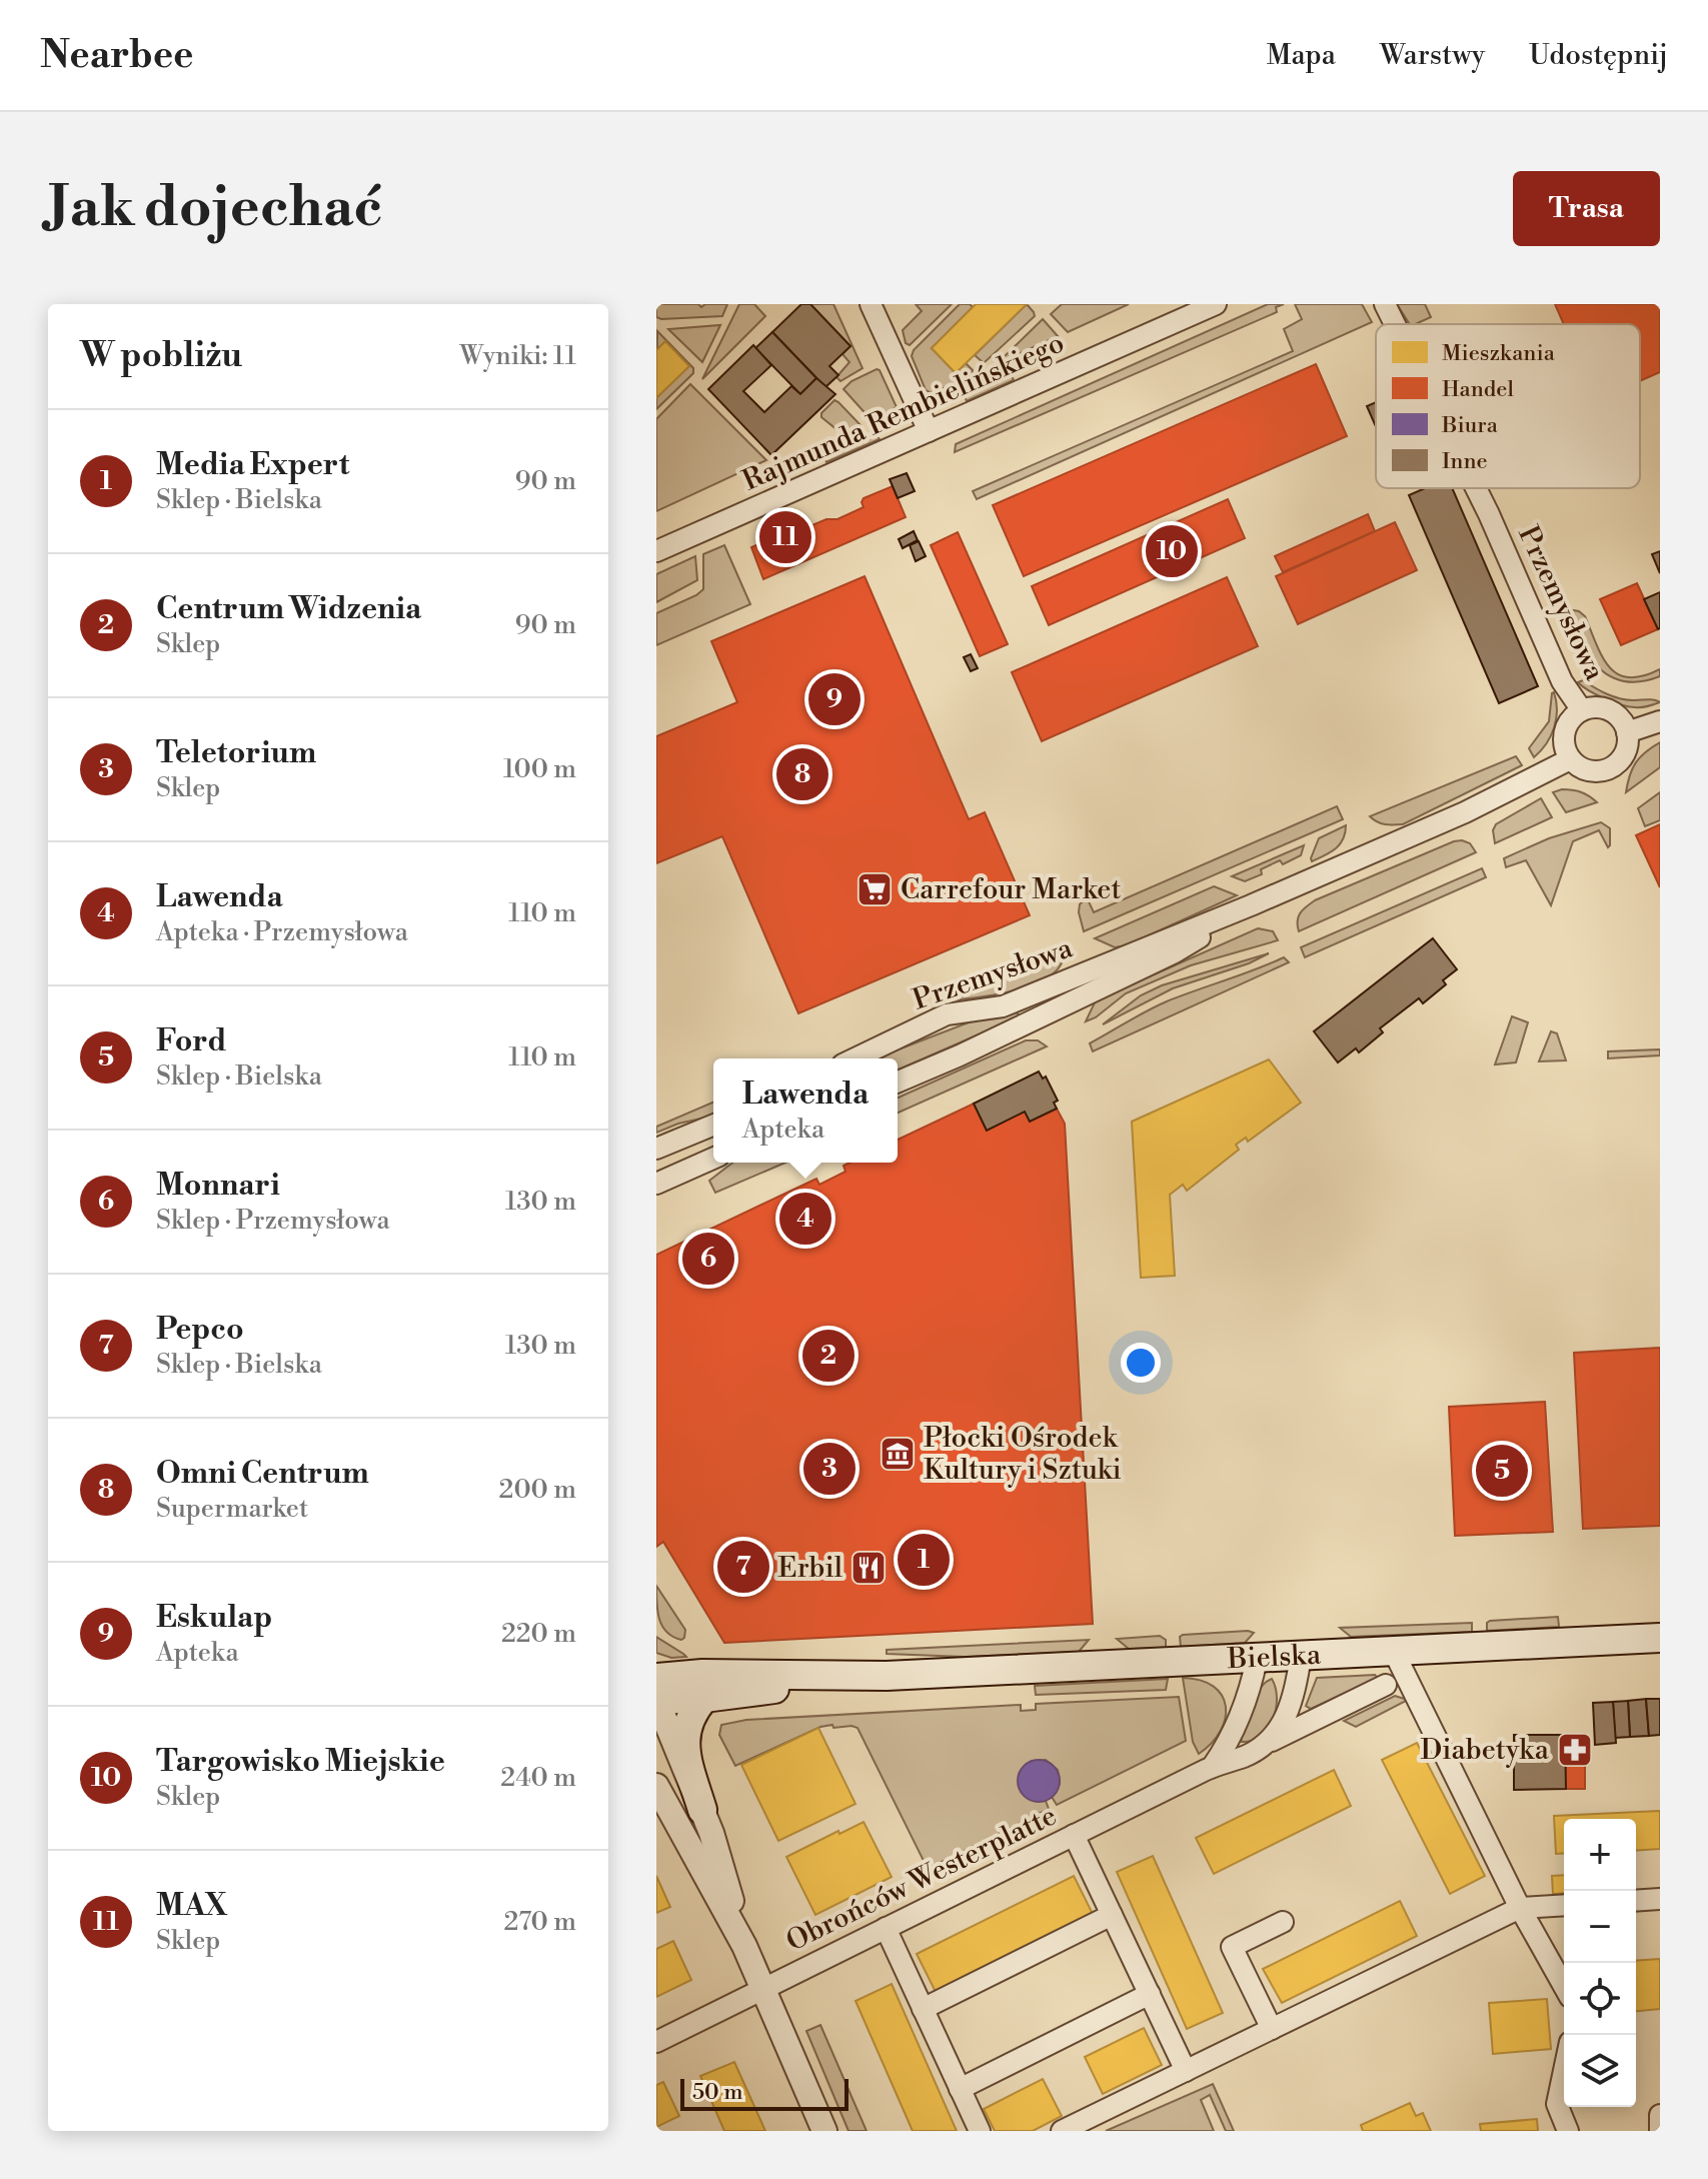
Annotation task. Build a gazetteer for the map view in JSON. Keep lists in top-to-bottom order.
{
  "streets": {
    "main road": ["Bielska"],
    "street": ["Rajmunda Rembielińskiego", "Przemysłowa", "Obrońców Westerplatte"]
  },
  "places": {
    "supermarket": ["Carrefour Market"],
    "museum": ["Płocki Ośrodek Kultury i Sztuki"],
    "restaurant": ["Erbil"],
    "pharmacy": ["Diabetyka"]
  },
  "legend": [
    "Mieszkania",
    "Handel",
    "Biura",
    "Inne"
  ],
  "scale_bar": "50 m",
  "page": {
    "header": "Nearbee",
    "nav": ["Mapa", "Warstwy", "Udostępnij"],
    "buttons": "Trasa",
    "title": "Jak dojechać",
    "heading": ["W pobliżu", "Wyniki: 11"],
    "list": [
      {
        "mark": "1",
        "name": "Media Expert",
        "note": "Sklep · Bielska",
        "value": "90 m"
      },
      {
        "mark": "2",
        "name": "Centrum Widzenia",
        "note": "Sklep",
        "value": "90 m"
      },
      {
        "mark": "3",
        "name": "Teletorium",
        "note": "Sklep",
        "value": "100 m"
      },
      {
        "mark": "4",
        "name": "Lawenda",
        "note": "Apteka · Przemysłowa",
        "value": "110 m"
      },
      {
        "mark": "5",
        "name": "Ford",
        "note": "Sklep · Bielska",
        "value": "110 m"
      },
      {
        "mark": "6",
        "name": "Monnari",
        "note": "Sklep · Przemysłowa",
        "value": "130 m"
      },
      {
        "mark": "7",
        "name": "Pepco",
        "note": "Sklep · Bielska",
        "value": "130 m"
      },
      {
        "mark": "8",
        "name": "Omni Centrum",
        "note": "Supermarket",
        "value": "200 m"
      },
      {
        "mark": "9",
        "name": "Eskulap",
        "note": "Apteka",
        "value": "220 m"
      },
      {
        "mark": "10",
        "name": "Targowisko Miejskie",
        "note": "Sklep",
        "value": "240 m"
      },
      {
        "mark": "11",
        "name": "MAX",
        "note": "Sklep",
        "value": "270 m"
      }
    ],
    "pins": [
      "11",
      "10",
      "9",
      "8",
      "4",
      "6",
      "2",
      "3",
      "5",
      "1",
      "7"
    ],
    "popup": ["Lawenda", "Apteka"],
    "map_buttons": ["+", "−"],
    "scale": "50 m"
  }
}
